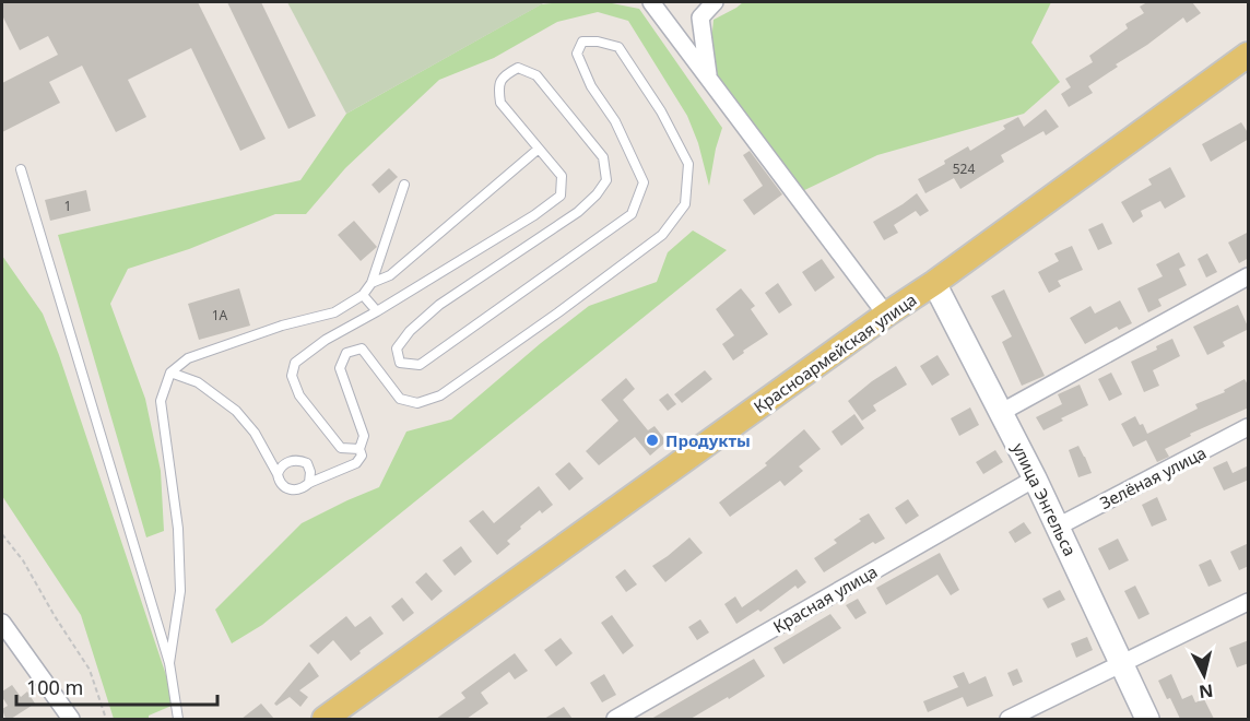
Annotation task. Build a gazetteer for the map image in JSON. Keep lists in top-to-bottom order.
{
  "streets": {
    "main road": ["Красноармейская улица"],
    "street": ["Зелёная улица", "улица Энгельса", "Красная улица"]
  },
  "crossings": [
    ["Красноармейская улица", "улица Энгельса"],
    ["Зелёная улица", "улица Энгельса"],
    ["улица Энгельса", "Красная улица"]
  ],
  "places": ["Продукты"],
  "house_numbers": ["524", "1", "1А"],
  "scale_bar": "100 m",
  "north": "bottom"
}
